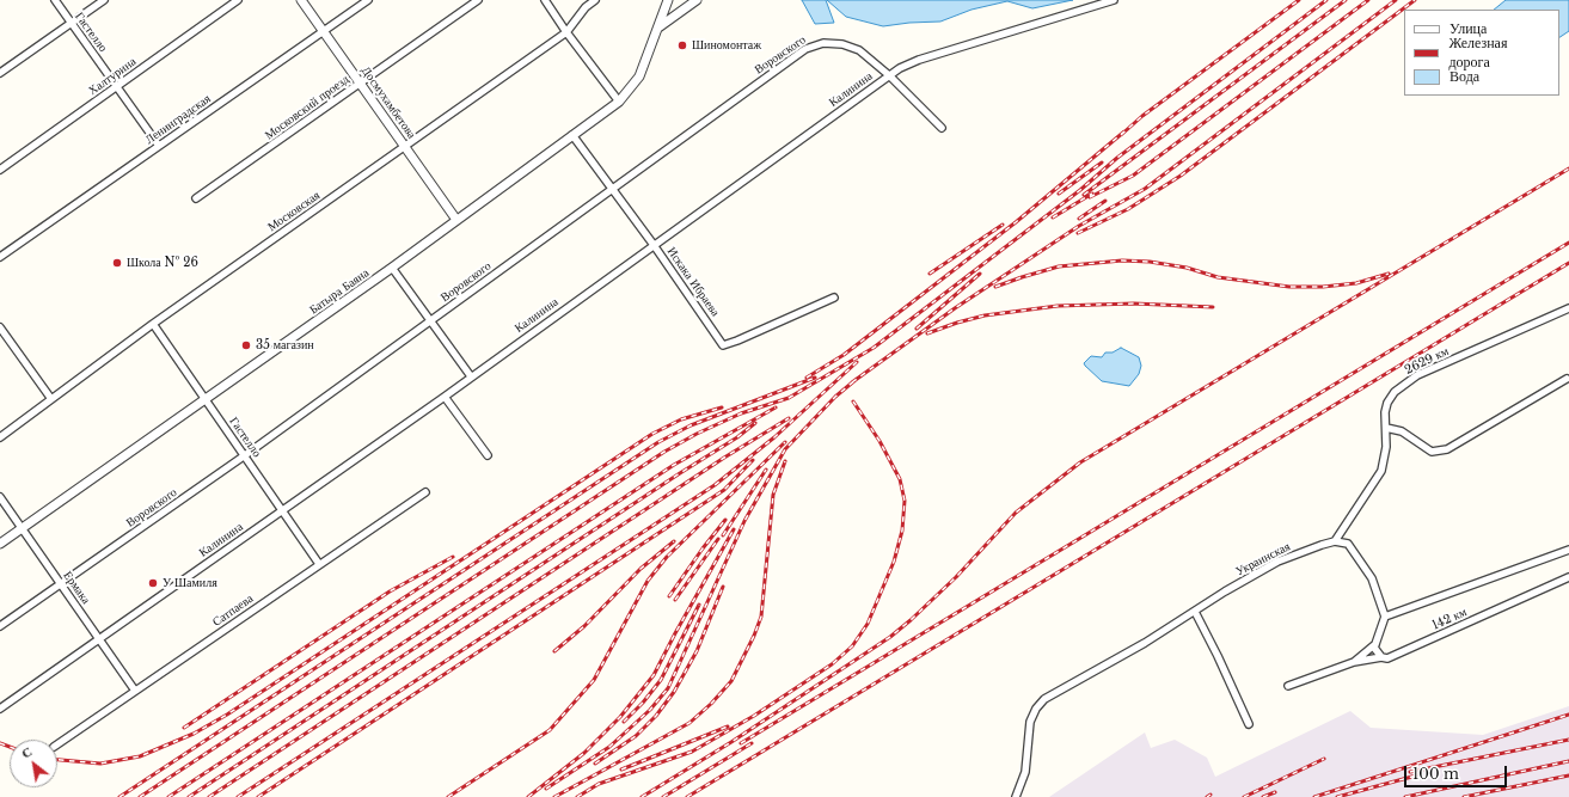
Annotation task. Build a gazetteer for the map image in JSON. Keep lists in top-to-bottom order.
{
  "streets": {
    "street": [
      "Гастелло",
      "Воровского",
      "Халтурина",
      "Калинина",
      "Досмухамбетова",
      "Московский проезд",
      "Ленинградская",
      "Московская",
      "Искака Ибраева",
      "Батыра Баяна",
      "2629 км",
      "Украинская",
      "Ермака",
      "Сатпаева",
      "142 км"
    ]
  },
  "crossings": [
    ["Гастелло", "Воровского"],
    ["Гастелло", "Халтурина"],
    ["Гастелло", "Калинина"],
    ["Гастелло", "Ленинградская"],
    ["Гастелло", "Московская"],
    ["Гастелло", "Батыра Баяна"],
    ["Гастелло", "Сатпаева"],
    ["Воровского", "Калинина"],
    ["Воровского", "Искака Ибраева"],
    ["Воровского", "Ермака"],
    ["Калинина", "Искака Ибраева"],
    ["Калинина", "Ермака"],
    ["Досмухамбетова", "Московский проезд"],
    ["Досмухамбетова", "Ленинградская"],
    ["Досмухамбетова", "Московская"],
    ["Досмухамбетова", "Батыра Баяна"],
    ["Искака Ибраева", "Батыра Баяна"],
    ["Батыра Баяна", "Ермака"],
    ["2629 км", "Украинская"],
    ["Ермака", "Сатпаева"]
  ],
  "places": [
    "Шиномонтаж",
    "Школа № 26",
    "35 магазин",
    "У Шамиля"
  ],
  "legend": ["Улица", "Железная дорога", "Вода"],
  "scale_bar": "100 m",
  "north": "top left"
}
